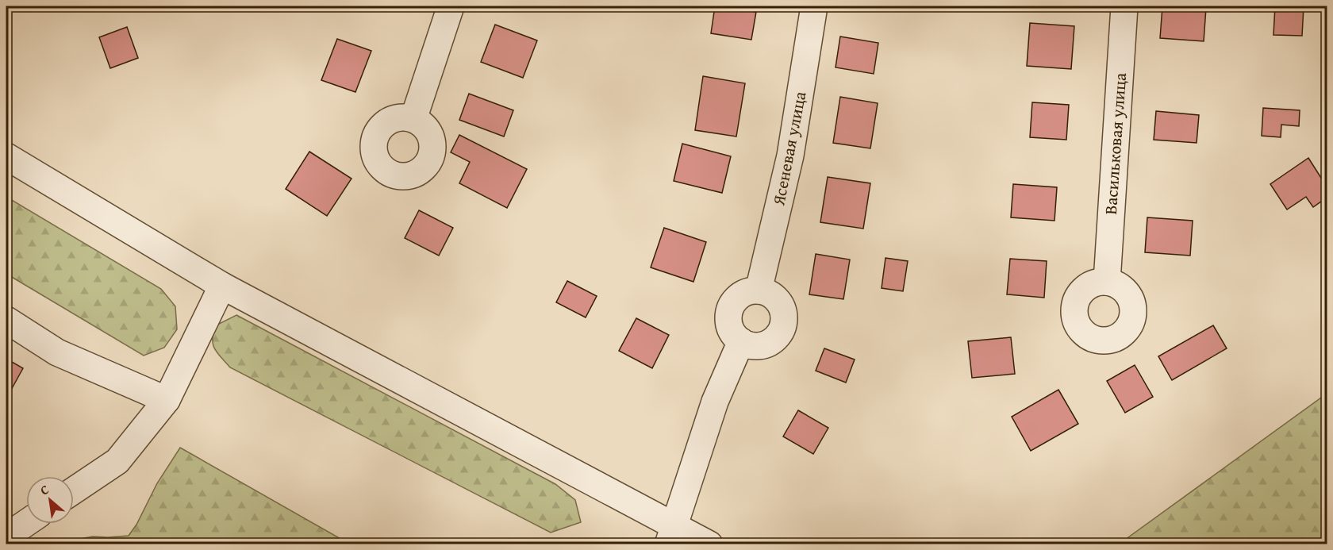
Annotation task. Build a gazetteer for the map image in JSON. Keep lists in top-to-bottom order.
{
  "streets": {
    "street": ["Васильковая улица", "Ясеневая улица"]
  },
  "north": "top left"
}
